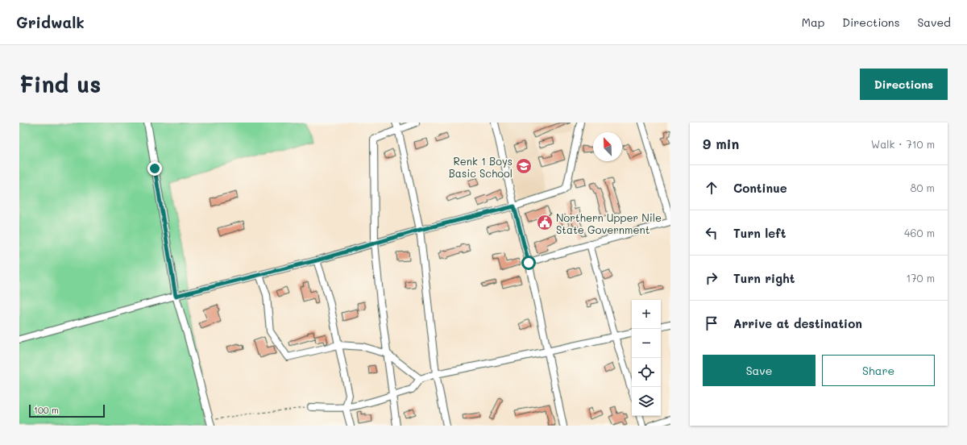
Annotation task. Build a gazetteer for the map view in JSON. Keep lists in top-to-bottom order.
{
  "places": {
    "school or university": ["Renk 1 Boys Basic School"],
    "public building": ["Northern Upper Nile State Government"]
  },
  "scale_bar": "100 m",
  "north": "top left",
  "page": {
    "header": "Gridwalk",
    "nav": ["Map", "Directions", "Saved"],
    "buttons": [
      "Directions",
      ["Save", "Share"]
    ],
    "title": "Find us",
    "heading": ["9 min", "Walk · 710 m"],
    "list": [
      ["Continue", "80 m"],
      ["Turn left", "460 m"],
      ["Turn right", "170 m"],
      "Arrive at destination"
    ],
    "map_buttons": ["+", "−"],
    "scale": "100 m"
  }
}
